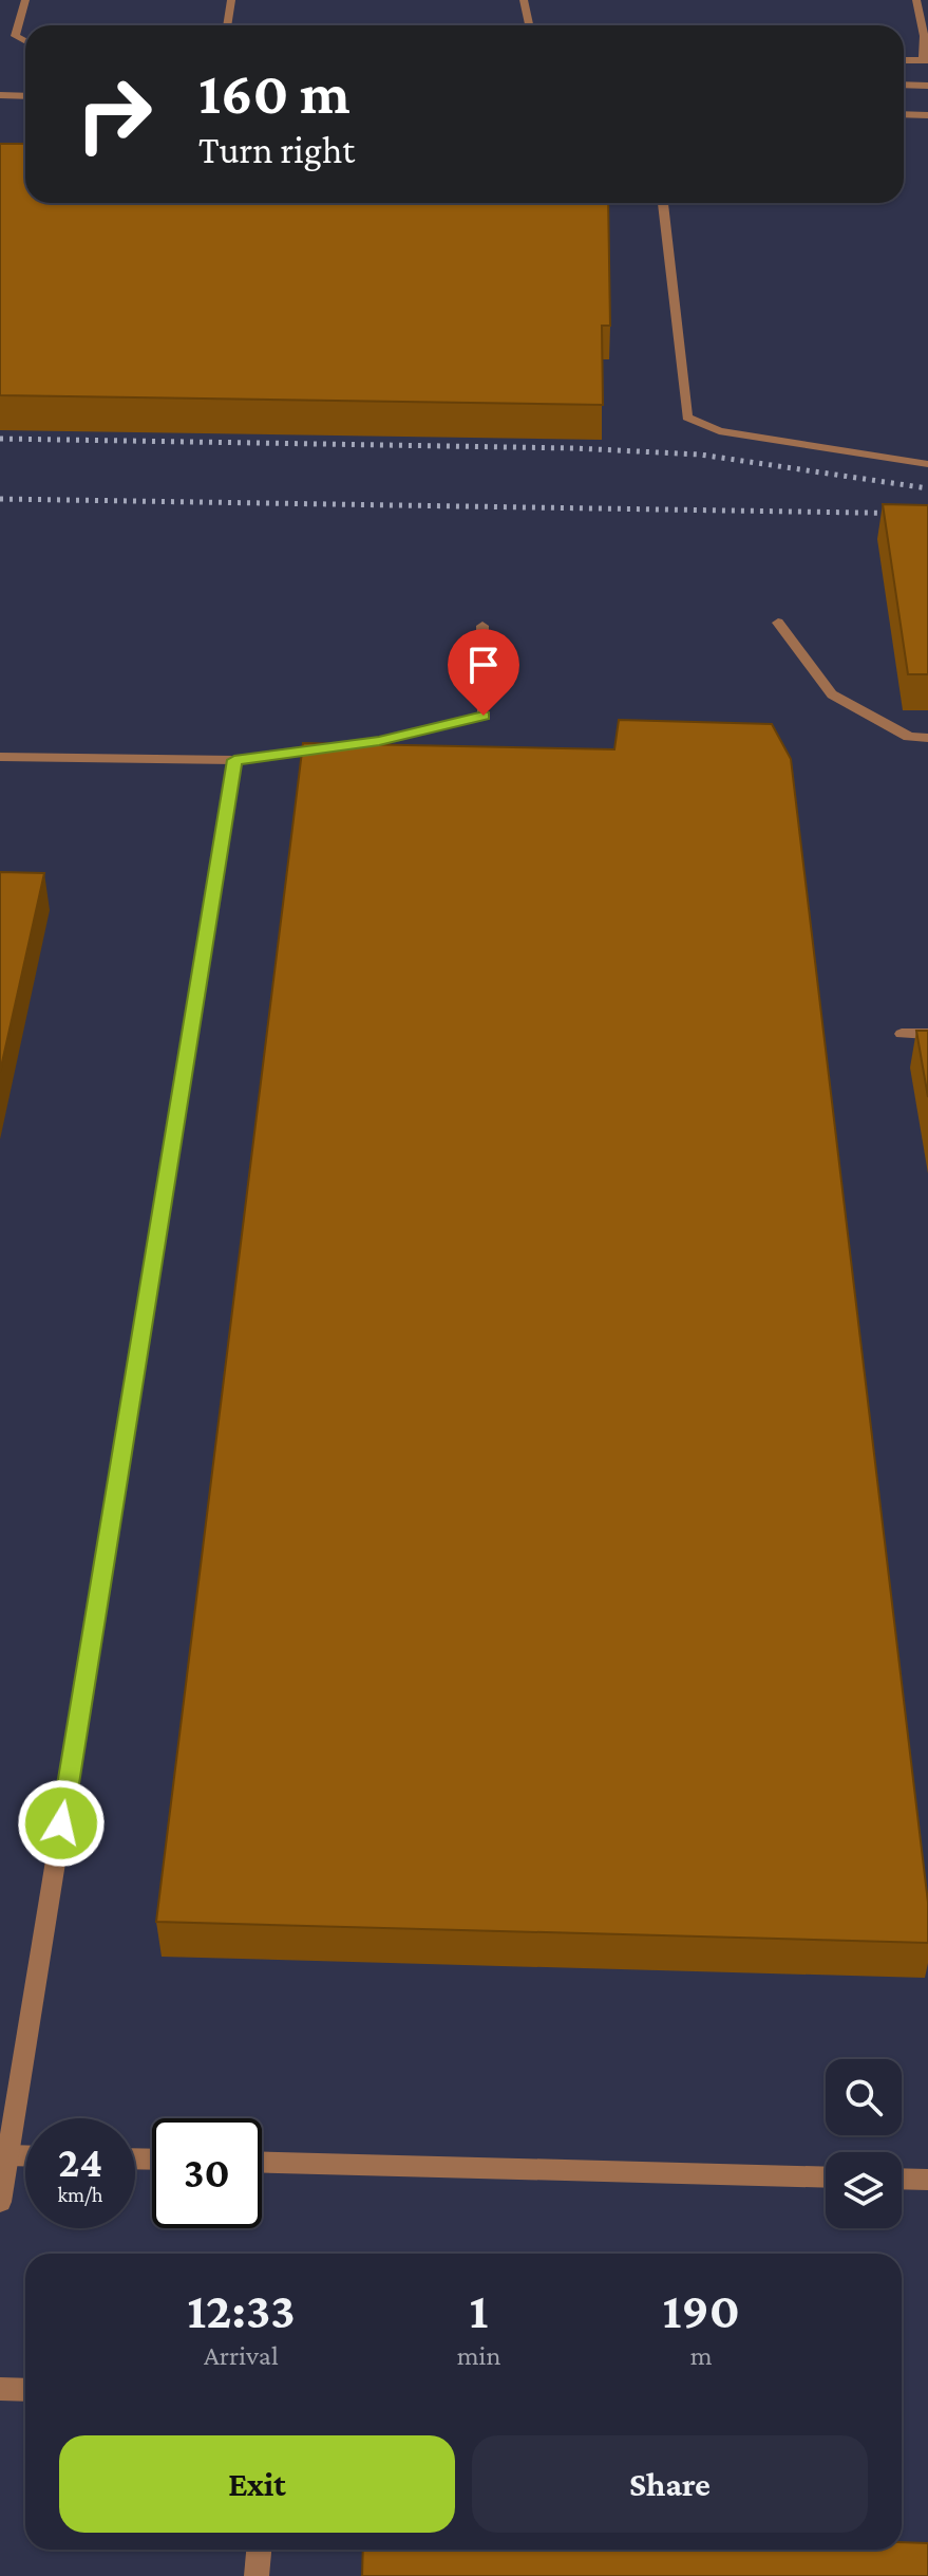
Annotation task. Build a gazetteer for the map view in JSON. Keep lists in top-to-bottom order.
{
  "page": {
    "turn": ["160 m", "Turn right"],
    "speed": "24 km/h",
    "limit": "30",
    "eta": [
      "12:33",
      "Arrival",
      "1",
      "min",
      "190",
      "m"
    ],
    "buttons": ["Exit", "Share"]
  }
}
